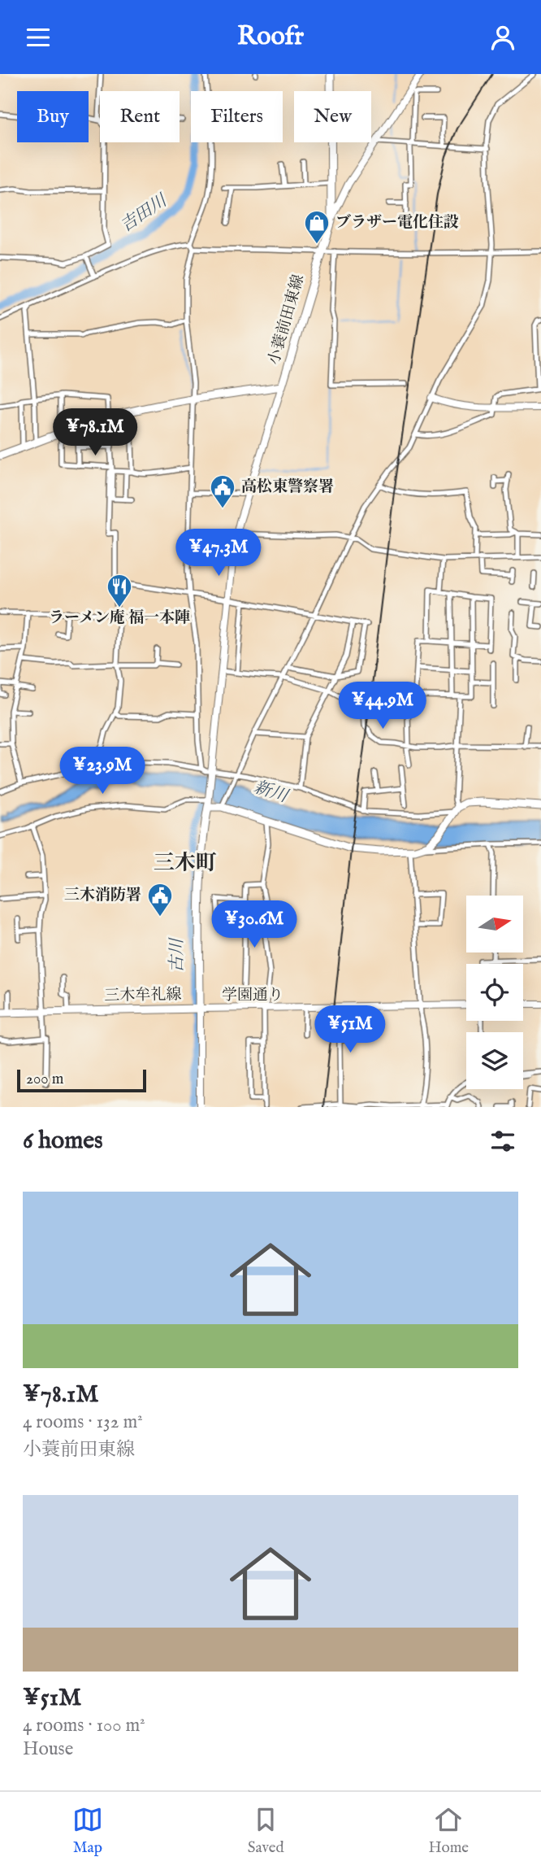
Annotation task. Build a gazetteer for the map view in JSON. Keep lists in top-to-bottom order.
{
  "streets": {
    "main road": ["小蓑前田東線", "三木牟礼線"],
    "street": ["学園通り"]
  },
  "crossings": [
    ["三木牟礼線", "学園通り"]
  ],
  "districts": ["三木町"],
  "water": ["吉田川", "新川", "古川"],
  "places": {
    "shop": ["ブラザー電化住設"],
    "public building": ["高松東警察署", "三木消防署"],
    "restaurant": ["ラーメン庵 福一本陣"]
  },
  "scale_bar": "200 m",
  "north": "right",
  "page": {
    "header": "Roofr",
    "chip": [
      "Buy",
      "Rent",
      "Filters",
      "New"
    ],
    "price": [
      "¥78.1M",
      "¥47.3M",
      "¥44.9M",
      "¥23.9M",
      "¥30.6M",
      "¥51M"
    ],
    "scale": "200 m",
    "heading": "6 homes",
    "list": [
      {
        "name": "¥78.1M",
        "note": "4 rooms · 132 m² · 小蓑前田東線"
      },
      {
        "name": "¥51M",
        "note": "4 rooms · 100 m² · House"
      }
    ],
    "tabs": ["Map", "Saved", "Home"]
  }
}
